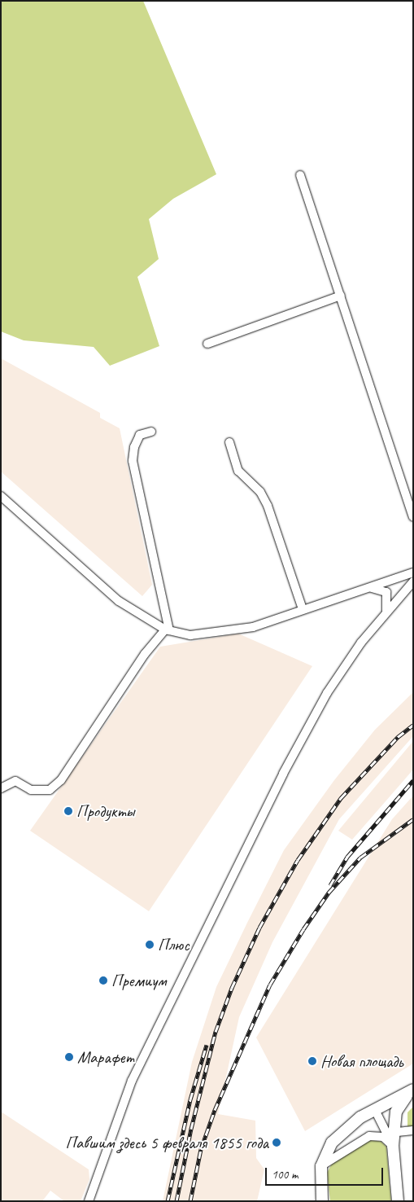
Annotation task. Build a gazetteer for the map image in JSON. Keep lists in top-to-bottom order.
{
  "places": [
    "Продукты",
    "Плюс",
    "Премиум",
    "Марафет",
    "Новая площадь",
    "Павшим здесь 5 февраля 1855 года"
  ],
  "scale_bar": "100 m"
}
